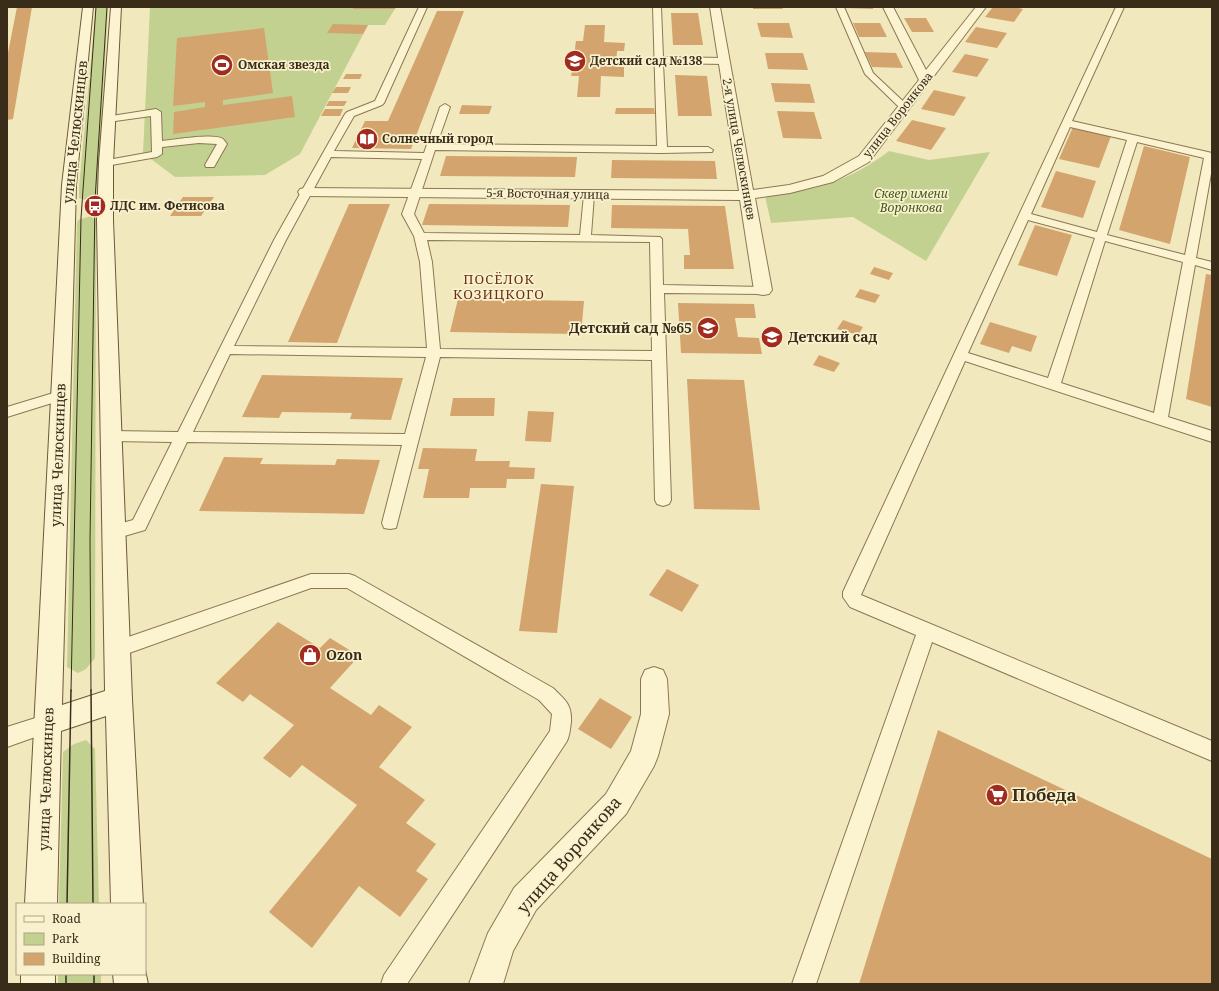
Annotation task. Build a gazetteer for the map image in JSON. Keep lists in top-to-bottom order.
{
  "streets": {
    "main road": [
      "улица Воронкова",
      "улица Челюскинцев",
      "2-я улица Челюскинцев",
      "5-я Восточная улица"
    ]
  },
  "crossings": [
    ["улица Воронкова", "5-я Восточная улица"],
    ["2-я улица Челюскинцев", "5-я Восточная улица"]
  ],
  "districts": ["ПОСЁЛОК КОЗИЦКОГО"],
  "parks": ["Сквер имени Воронкова"],
  "places": {
    "school or university": ["Детский сад №138", "Детский сад №65", "Детский сад"],
    "sports": ["Омская звезда"],
    "library": ["Солнечный город"],
    "bus stop": ["ЛДС им. Фетисова"],
    "shop": ["Ozon"],
    "supermarket": ["Победа"]
  },
  "legend": ["Road", "Park", "Building"]
}
